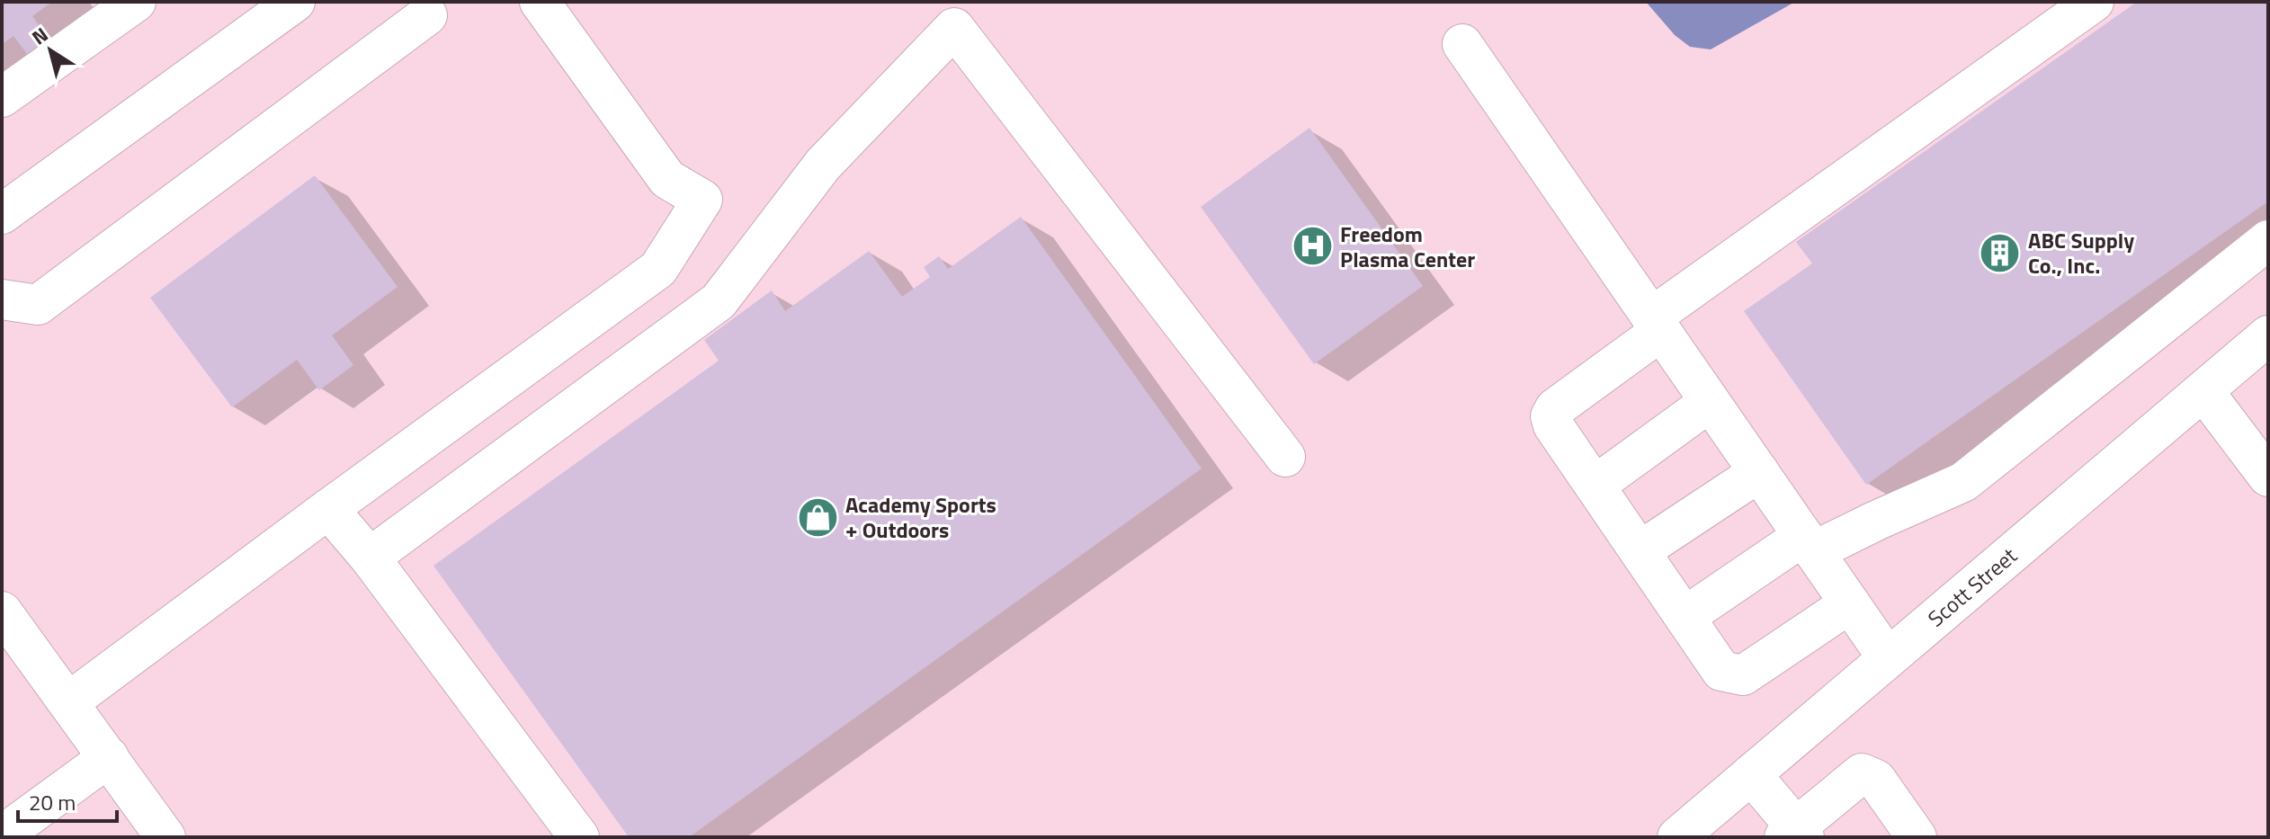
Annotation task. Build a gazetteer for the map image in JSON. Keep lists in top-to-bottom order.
{
  "streets": {
    "street": ["Scott Street"]
  },
  "places": {
    "hospital": ["Freedom Plasma Center"],
    "building": ["ABC Supply Co., Inc."],
    "shop": ["Academy Sports + Outdoors"]
  },
  "scale_bar": "20 m",
  "north": "top left"
}
